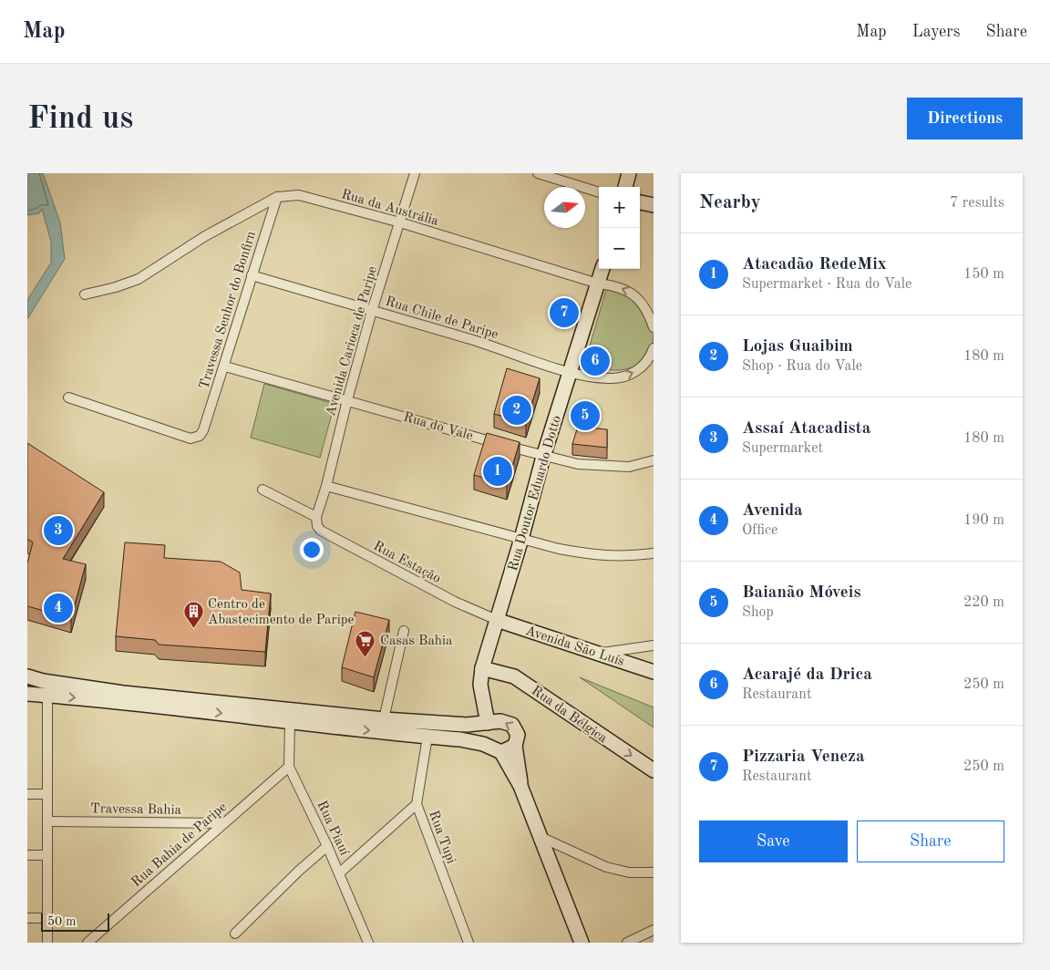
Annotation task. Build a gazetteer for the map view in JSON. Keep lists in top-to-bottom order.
{
  "streets": {
    "main road": ["Rua Doutor Eduardo Dotto", "Avenida São Luís", "Rua da Bélgica"],
    "street": [
      "Rua da Austrália",
      "Travessa Senhor do Bonfirn",
      "Rua Chile de Paripe",
      "Avenida Carioca de Paripe",
      "Rua do Vale",
      "Rua Estação",
      "Travessa Bahia",
      "Rua Piauí",
      "Rua Tupi",
      "Rua Bahia de Paripe"
    ]
  },
  "crossings": [
    ["Rua da Austrália", "Travessa Senhor do Bonfirn"],
    ["Rua da Austrália", "Avenida Carioca de Paripe"],
    ["Rua da Austrália", "Rua Doutor Eduardo Dotto"],
    ["Travessa Senhor do Bonfirn", "Rua Chile de Paripe"],
    ["Travessa Senhor do Bonfirn", "Rua do Vale"],
    ["Rua Chile de Paripe", "Avenida Carioca de Paripe"],
    ["Rua Chile de Paripe", "Rua Doutor Eduardo Dotto"],
    ["Avenida Carioca de Paripe", "Rua do Vale"],
    ["Avenida Carioca de Paripe", "Rua Estação"],
    ["Rua do Vale", "Rua Doutor Eduardo Dotto"],
    ["Rua Doutor Eduardo Dotto", "Rua Estação"],
    ["Rua Doutor Eduardo Dotto", "Avenida São Luís"],
    ["Rua Doutor Eduardo Dotto", "Rua da Bélgica"],
    ["Rua Estação", "Avenida São Luís"],
    ["Travessa Bahia", "Rua Bahia de Paripe"],
    ["Rua Piauí", "Rua Bahia de Paripe"]
  ],
  "one_way": ["Rua da Bélgica"],
  "places": {
    "building": ["Centro de Abastecimento de Paripe"],
    "supermarket": ["Casas Bahia"]
  },
  "scale_bar": "50 m",
  "north": "right",
  "page": {
    "header": "Map",
    "nav": ["Map", "Layers", "Share"],
    "buttons": [
      "Directions",
      ["Save", "Share"]
    ],
    "title": "Find us",
    "heading": ["Nearby", "7 results"],
    "map_buttons": ["+", "−"],
    "list": [
      {
        "mark": "1",
        "name": "Atacadão RedeMix",
        "note": "Supermarket · Rua do Vale",
        "value": "150 m"
      },
      {
        "mark": "2",
        "name": "Lojas Guaibim",
        "note": "Shop · Rua do Vale",
        "value": "180 m"
      },
      {
        "mark": "3",
        "name": "Assaí Atacadista",
        "note": "Supermarket",
        "value": "180 m"
      },
      {
        "mark": "4",
        "name": "Avenida",
        "note": "Office",
        "value": "190 m"
      },
      {
        "mark": "5",
        "name": "Baianão Móveis",
        "note": "Shop",
        "value": "220 m"
      },
      {
        "mark": "6",
        "name": "Acarajé da Drica",
        "note": "Restaurant",
        "value": "250 m"
      },
      {
        "mark": "7",
        "name": "Pizzaria Veneza",
        "note": "Restaurant",
        "value": "250 m"
      }
    ],
    "pins": [
      "7",
      "6",
      "2",
      "5",
      "1",
      "3",
      "4"
    ],
    "scale": "50 m"
  }
}
